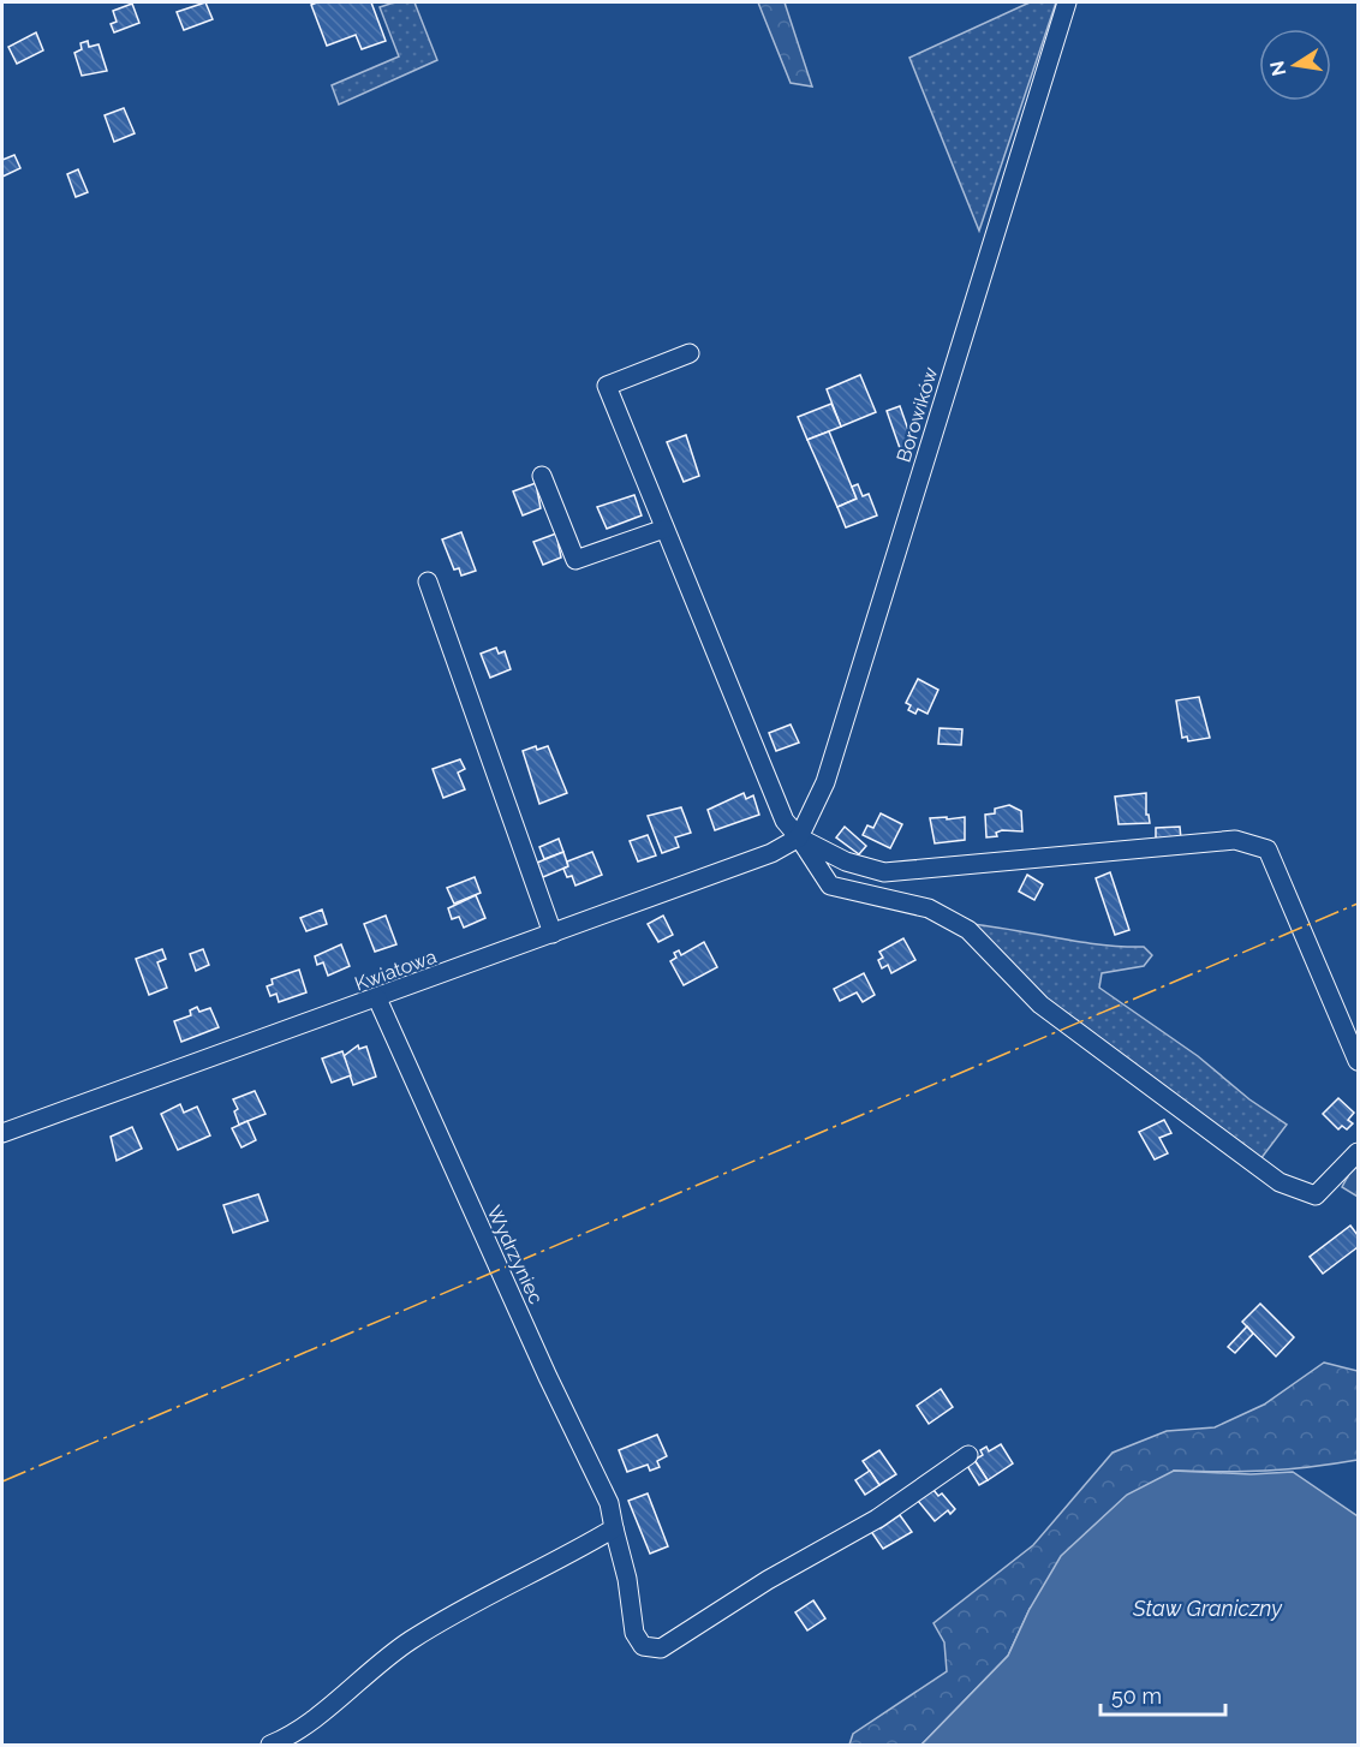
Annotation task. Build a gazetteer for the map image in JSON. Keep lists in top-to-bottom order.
{
  "streets": {
    "street": ["Borowików", "Kwiatowa", "Wydrzyniec"]
  },
  "crossings": [
    ["Borowików", "Kwiatowa"],
    ["Kwiatowa", "Wydrzyniec"]
  ],
  "water": ["Staw Graniczny"],
  "scale_bar": "50 m",
  "north": "left"
}
